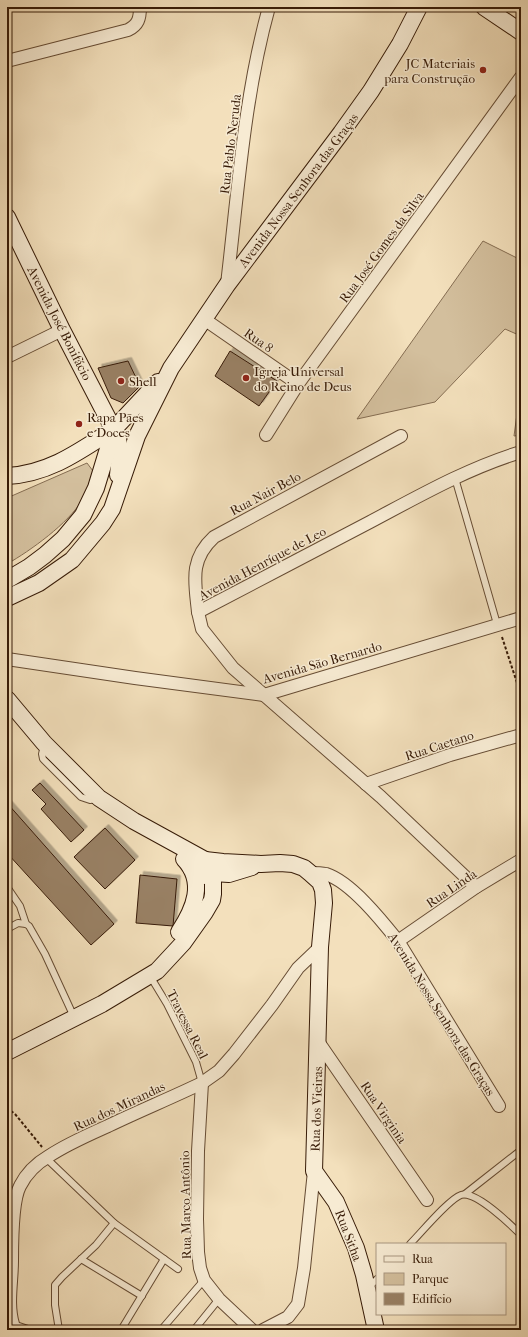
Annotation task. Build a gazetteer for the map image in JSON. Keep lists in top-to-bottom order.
{
  "streets": {
    "main road": [
      "Avenida Nossa Senhora das Graças",
      "Avenida José Bonifácio",
      "Rua dos Vieiras",
      "Rua Sitha"
    ],
    "street": [
      "Rua Pablo Neruda",
      "Rua José Gomes da Silva",
      "Rua 8",
      "Rua Nair Belo",
      "Avenida Henríque de Leo",
      "Avenida São Bernardo",
      "Rua Caetano",
      "Rua Linda",
      "Rua dos Mirandas",
      "Rua Virginia",
      "Rua Marco Antônio"
    ],
    "lane": ["Travessa Real"]
  },
  "crossings": [
    ["Rua Pablo Neruda", "Avenida Nossa Senhora das Graças"],
    ["Avenida Nossa Senhora das Graças", "Avenida José Bonifácio"],
    ["Avenida Nossa Senhora das Graças", "Rua 8"],
    ["Avenida Nossa Senhora das Graças", "Rua Linda"],
    ["Avenida Nossa Senhora das Graças", "Rua dos Vieiras"],
    ["Rua José Gomes da Silva", "Rua 8"],
    ["Rua Nair Belo", "Avenida Henríque de Leo"],
    ["Avenida Henríque de Leo", "Avenida São Bernardo"],
    ["Avenida Henríque de Leo", "Rua Caetano"],
    ["Avenida Henríque de Leo", "Rua Linda"],
    ["Travessa Real", "Rua dos Mirandas"],
    ["Travessa Real", "Rua Marco Antônio"],
    ["Rua dos Mirandas", "Rua dos Vieiras"],
    ["Rua dos Mirandas", "Rua Marco Antônio"],
    ["Rua dos Vieiras", "Rua Virginia"],
    ["Rua dos Vieiras", "Rua Sitha"]
  ],
  "places": [
    "JC Materiais para Construção",
    "Igreja Universal do Reino de Deus",
    "Shell",
    "Rapa Pães e Doces"
  ],
  "legend": ["Rua", "Parque", "Edifício"]
}
